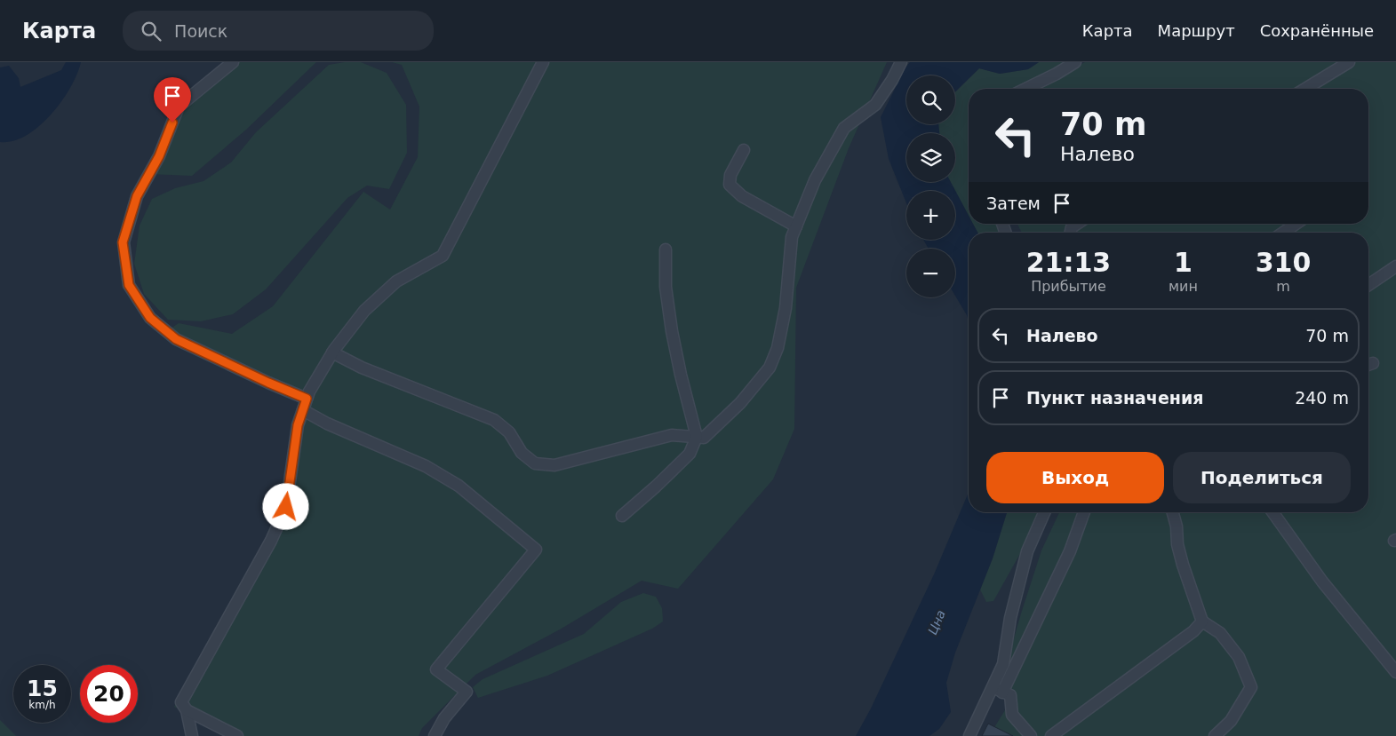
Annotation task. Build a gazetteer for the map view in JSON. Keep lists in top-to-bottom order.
{
  "water": ["Цна"],
  "page": {
    "header": "Карта",
    "search": "Поиск",
    "nav": ["Карта", "Маршрут", "Сохранённые"],
    "map_buttons": ["+", "−"],
    "turn": ["70 m", "Налево"],
    "then": "Затем",
    "eta": [
      "21:13",
      "Прибытие",
      "1",
      "мин",
      "310",
      "m"
    ],
    "list": [
      {
        "name": "Налево",
        "value": "70 m"
      },
      {
        "name": "Пункт назначения",
        "value": "240 m"
      }
    ],
    "buttons": ["Выход", "Поделиться"],
    "speed": "15 km/h",
    "limit": "20"
  }
}
